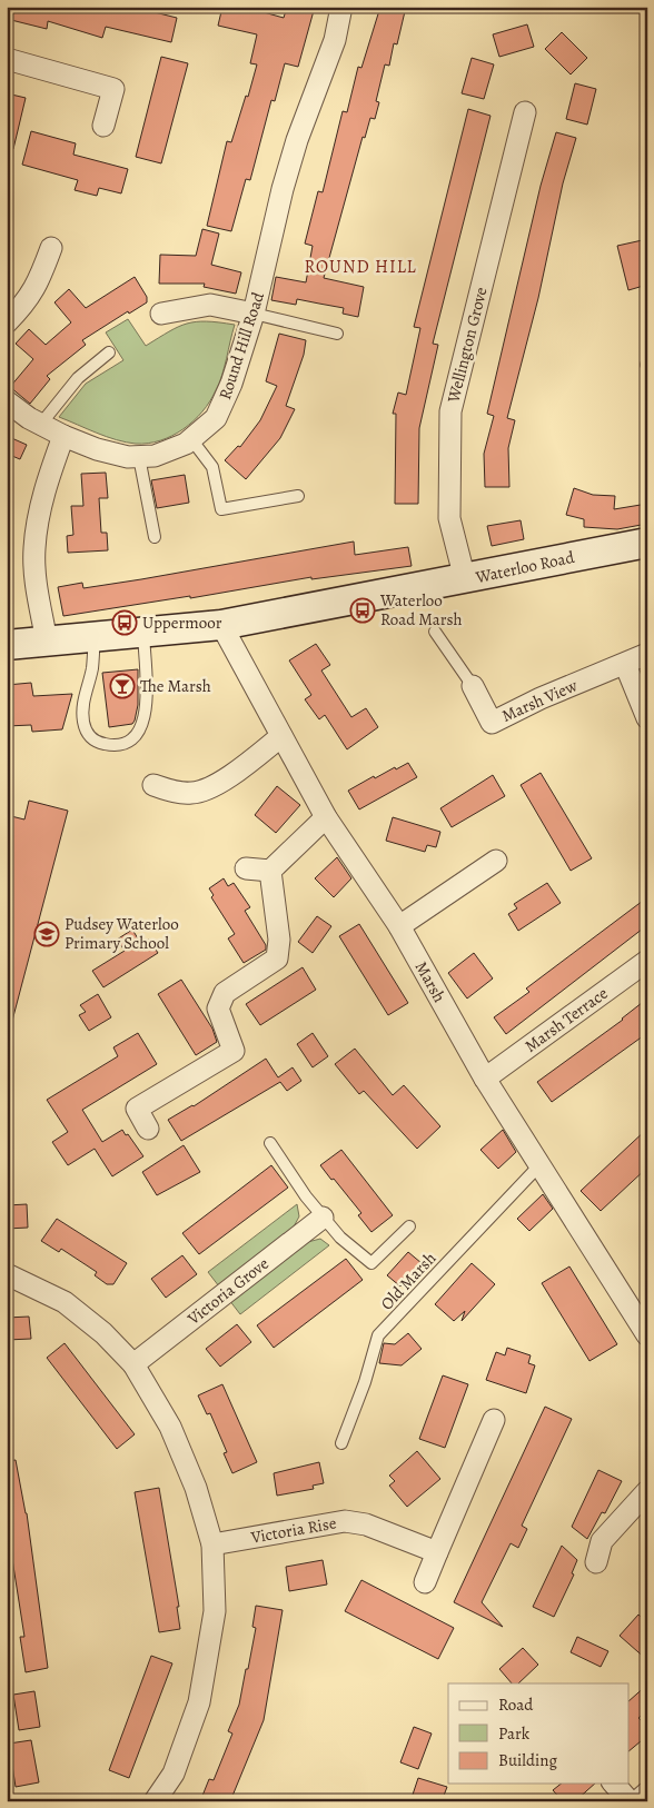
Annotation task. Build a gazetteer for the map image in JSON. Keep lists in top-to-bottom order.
{
  "streets": {
    "main road": ["Waterloo Road"],
    "street": [
      "Wellington Grove",
      "Round Hill Road",
      "Marsh View",
      "Marsh",
      "Marsh Terrace",
      "Victoria Grove",
      "Victoria Rise"
    ],
    "lane": ["Old Marsh"]
  },
  "crossings": [
    ["Wellington Grove", "Waterloo Road"],
    ["Waterloo Road", "Marsh"],
    ["Marsh", "Marsh Terrace"],
    ["Marsh", "Old Marsh"]
  ],
  "districts": ["ROUND HILL"],
  "places": {
    "bus stop": ["Waterloo Road Marsh", "Uppermoor"],
    "bar": ["The Marsh"],
    "school or university": ["Pudsey Waterloo Primary School"]
  },
  "legend": ["Road", "Park", "Building"]
}
